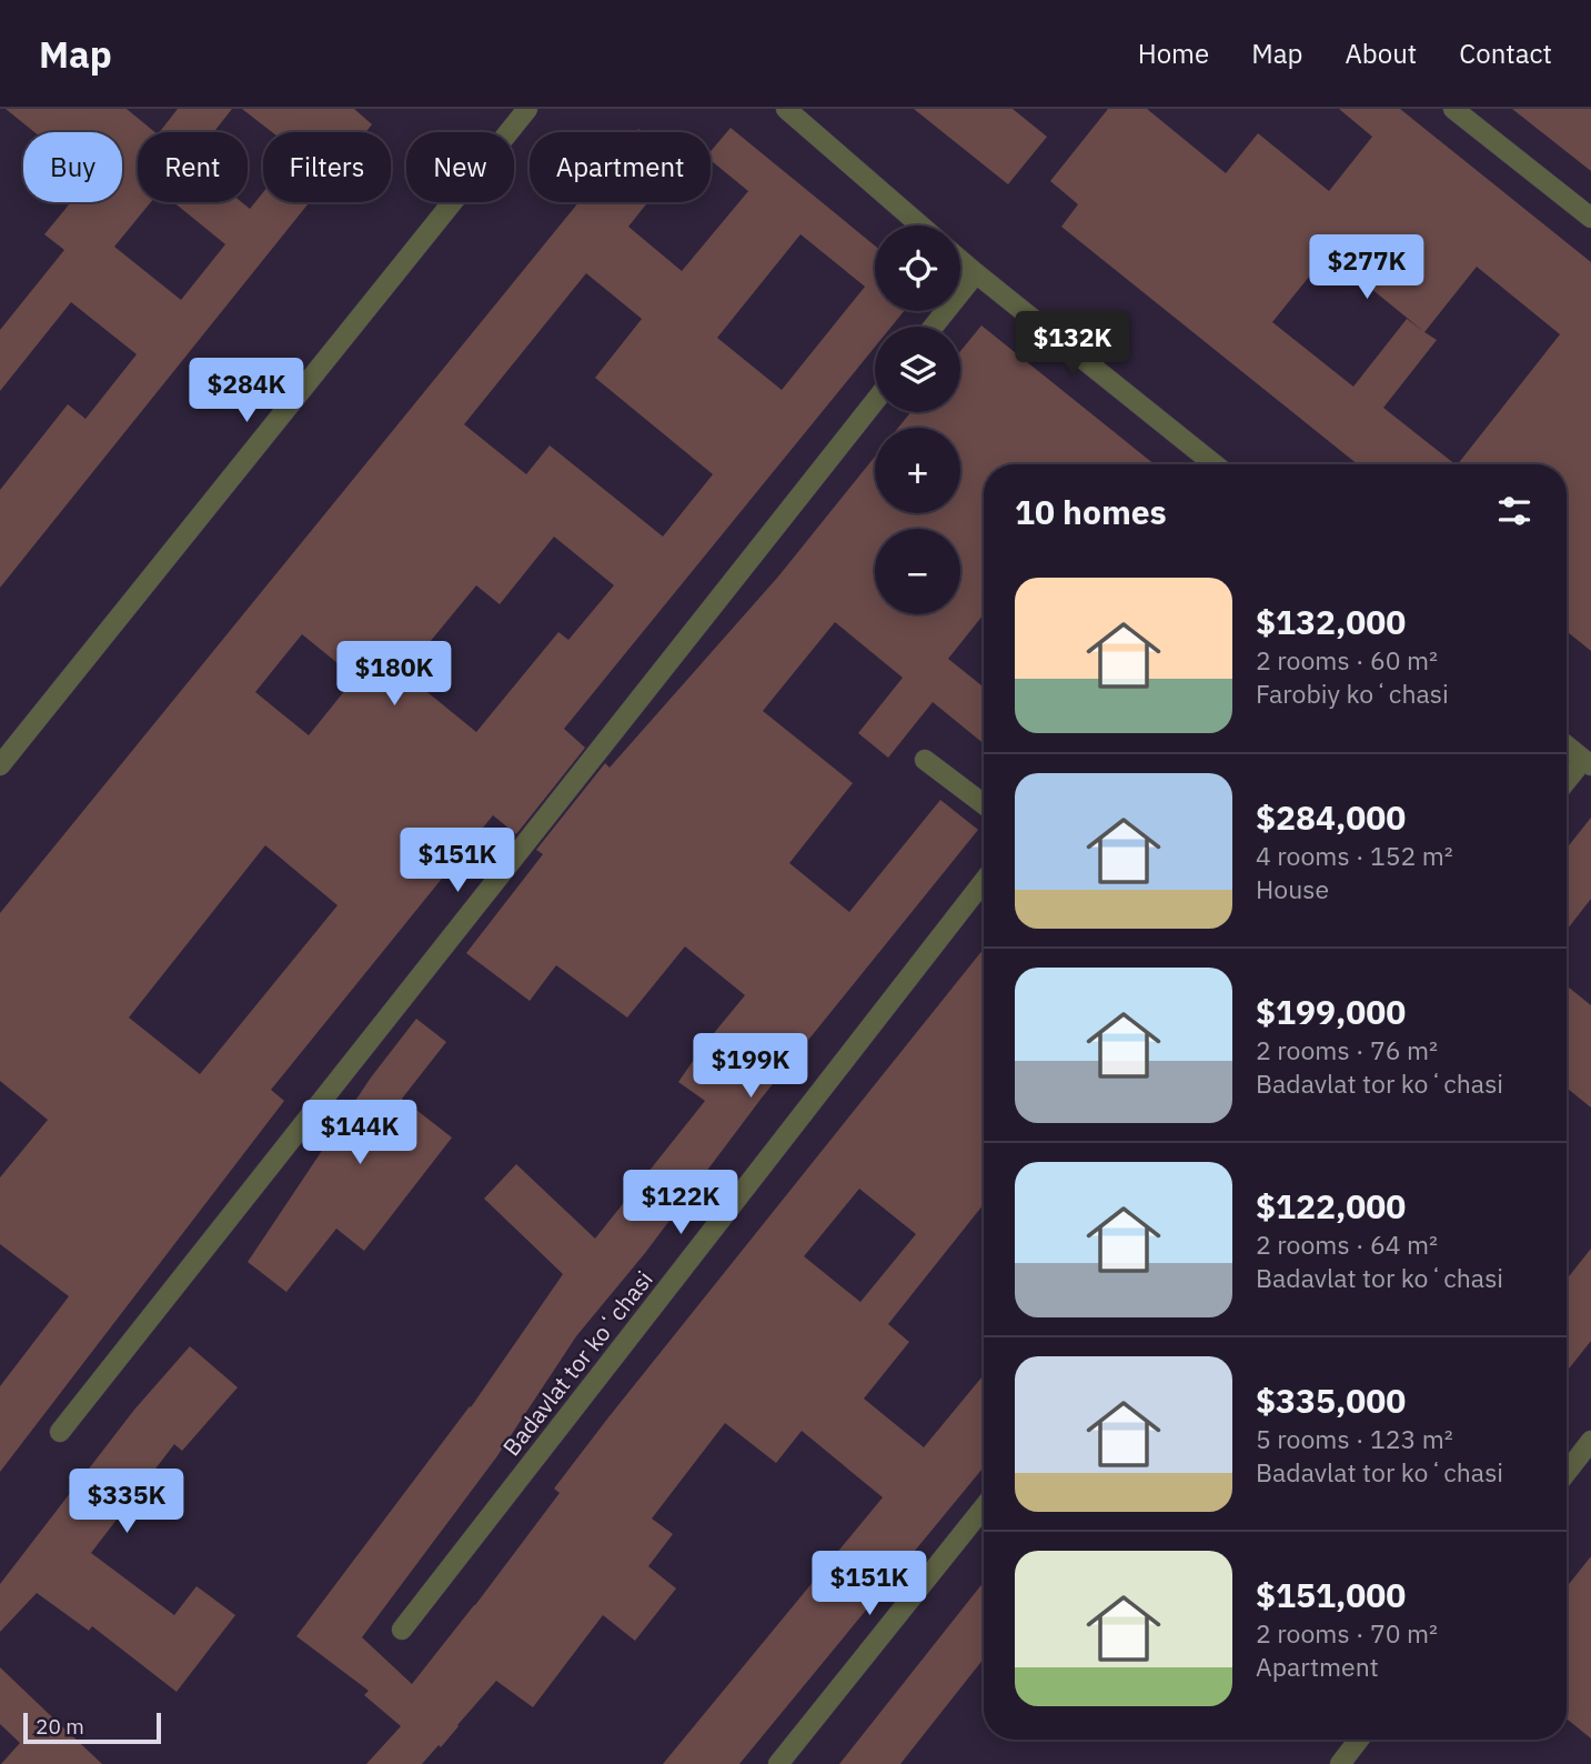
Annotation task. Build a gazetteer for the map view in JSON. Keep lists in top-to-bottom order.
{
  "streets": {
    "street": ["Badavlat tor koʻchasi"]
  },
  "scale_bar": "20 m",
  "page": {
    "header": "Map",
    "nav": [
      "Home",
      "Map",
      "About",
      "Contact"
    ],
    "chip": [
      "Buy",
      "Rent",
      "Filters",
      "New",
      "Apartment"
    ],
    "map_buttons": ["+", "−"],
    "price": [
      "$277K",
      "$132K",
      "$284K",
      "$180K",
      "$151K",
      "$199K",
      "$144K",
      "$122K",
      "$335K",
      "$151K"
    ],
    "heading": "10 homes",
    "list": [
      {
        "name": "$132,000",
        "note": "2 rooms · 60 m² · Farobiy koʻchasi"
      },
      {
        "name": "$284,000",
        "note": "4 rooms · 152 m² · House"
      },
      {
        "name": "$199,000",
        "note": "2 rooms · 76 m² · Badavlat tor koʻchasi"
      },
      {
        "name": "$122,000",
        "note": "2 rooms · 64 m² · Badavlat tor koʻchasi"
      },
      {
        "name": "$335,000",
        "note": "5 rooms · 123 m² · Badavlat tor koʻchasi"
      },
      {
        "name": "$151,000",
        "note": "2 rooms · 70 m² · Apartment"
      }
    ],
    "scale": "20 m"
  }
}
